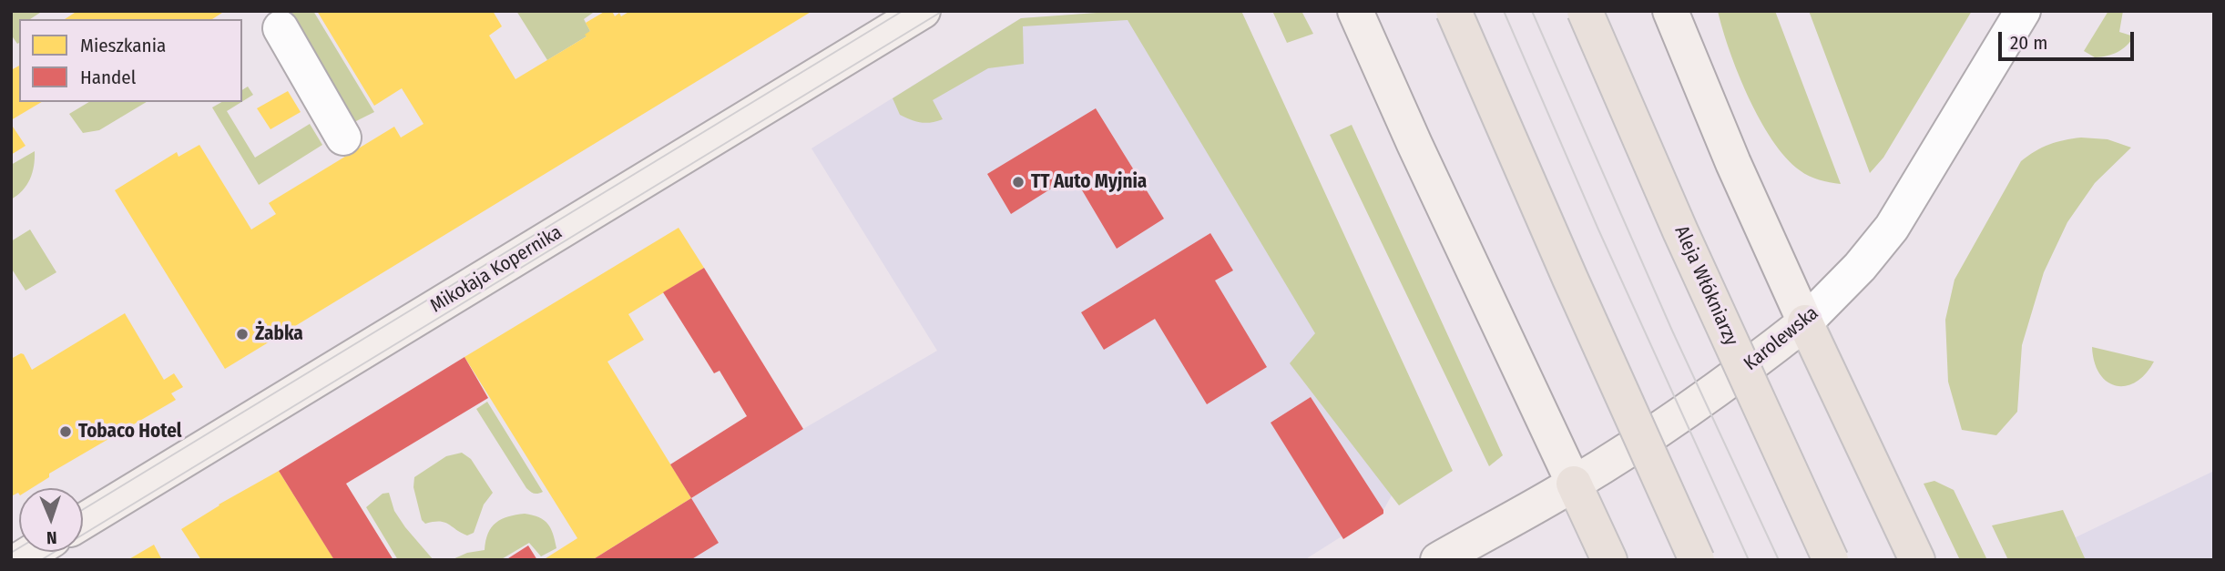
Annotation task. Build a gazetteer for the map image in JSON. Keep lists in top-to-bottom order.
{
  "streets": {
    "main road": ["Aleja Włókniarzy"],
    "street": ["Mikołaja Kopernika", "Karolewska"]
  },
  "places": ["TT Auto Myjnia", "Żabka", "Tobaco Hotel"],
  "legend": ["Mieszkania", "Handel"],
  "scale_bar": "20 m",
  "north": "bottom"
}
